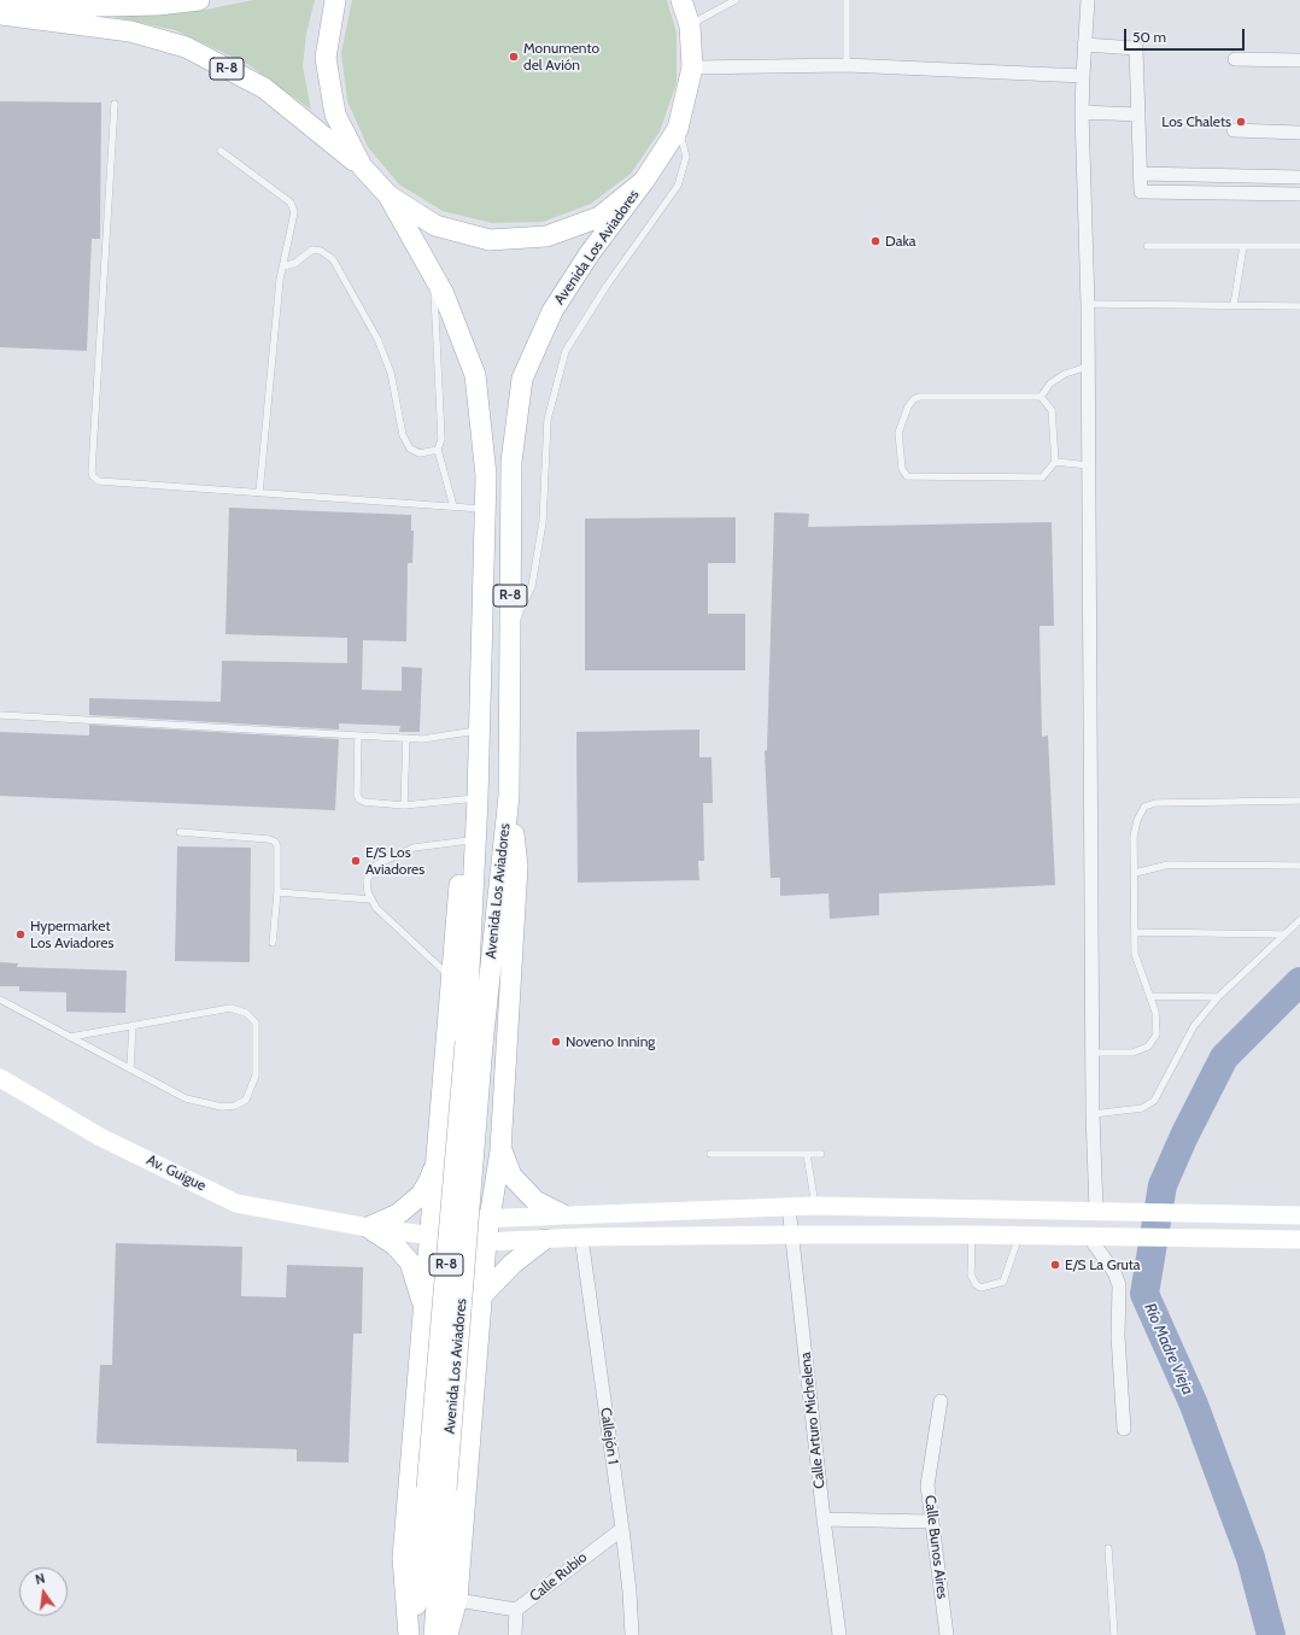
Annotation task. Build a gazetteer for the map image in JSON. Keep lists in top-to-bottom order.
{
  "streets": {
    "main road": ["R-8", "Avenida Los Aviadores", "Av. Guigue"],
    "street": [
      "Calle Arturo Michelena",
      "Callejón 1",
      "Calle Bunos Aires",
      "Calle Rubio"
    ]
  },
  "crossings": [
    ["R-8", "Avenida Los Aviadores"],
    ["R-8", "Av. Guigue"],
    ["Callejón 1", "Calle Rubio"]
  ],
  "water": ["Río Madre Vieja"],
  "places": [
    "Monumento del Avión",
    "Los Chalets",
    "Daka",
    "E/S Los Aviadores",
    "Hypermarket Los Aviadores",
    "Noveno Inning",
    "E/S La Gruta"
  ],
  "scale_bar": "50 m",
  "north": "top"
}
